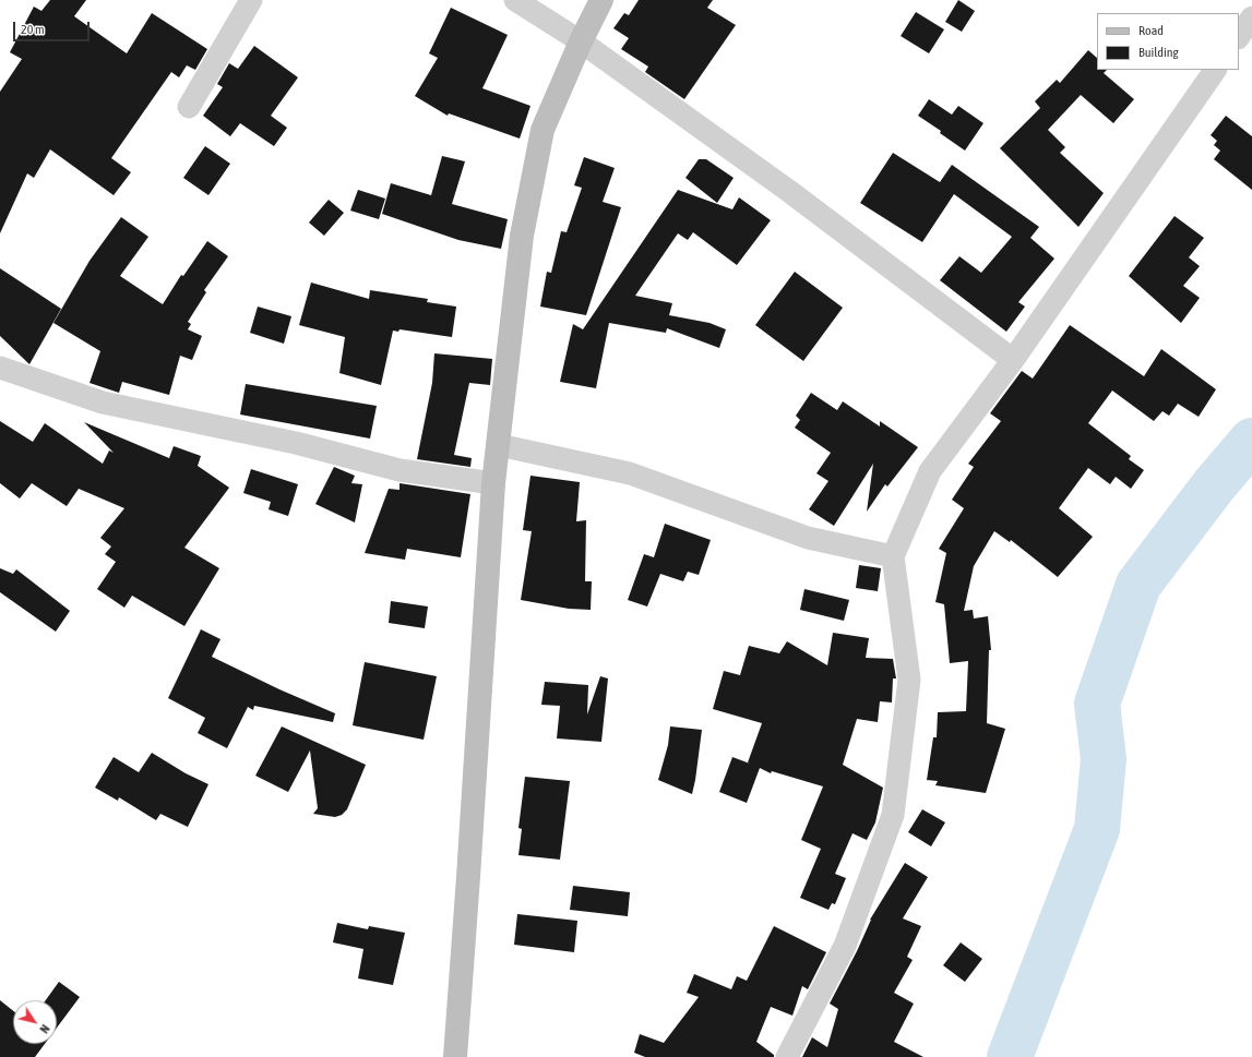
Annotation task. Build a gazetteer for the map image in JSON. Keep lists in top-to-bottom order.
{
  "legend": ["Road", "Building"],
  "scale_bar": "20 m",
  "north": "bottom right"
}
